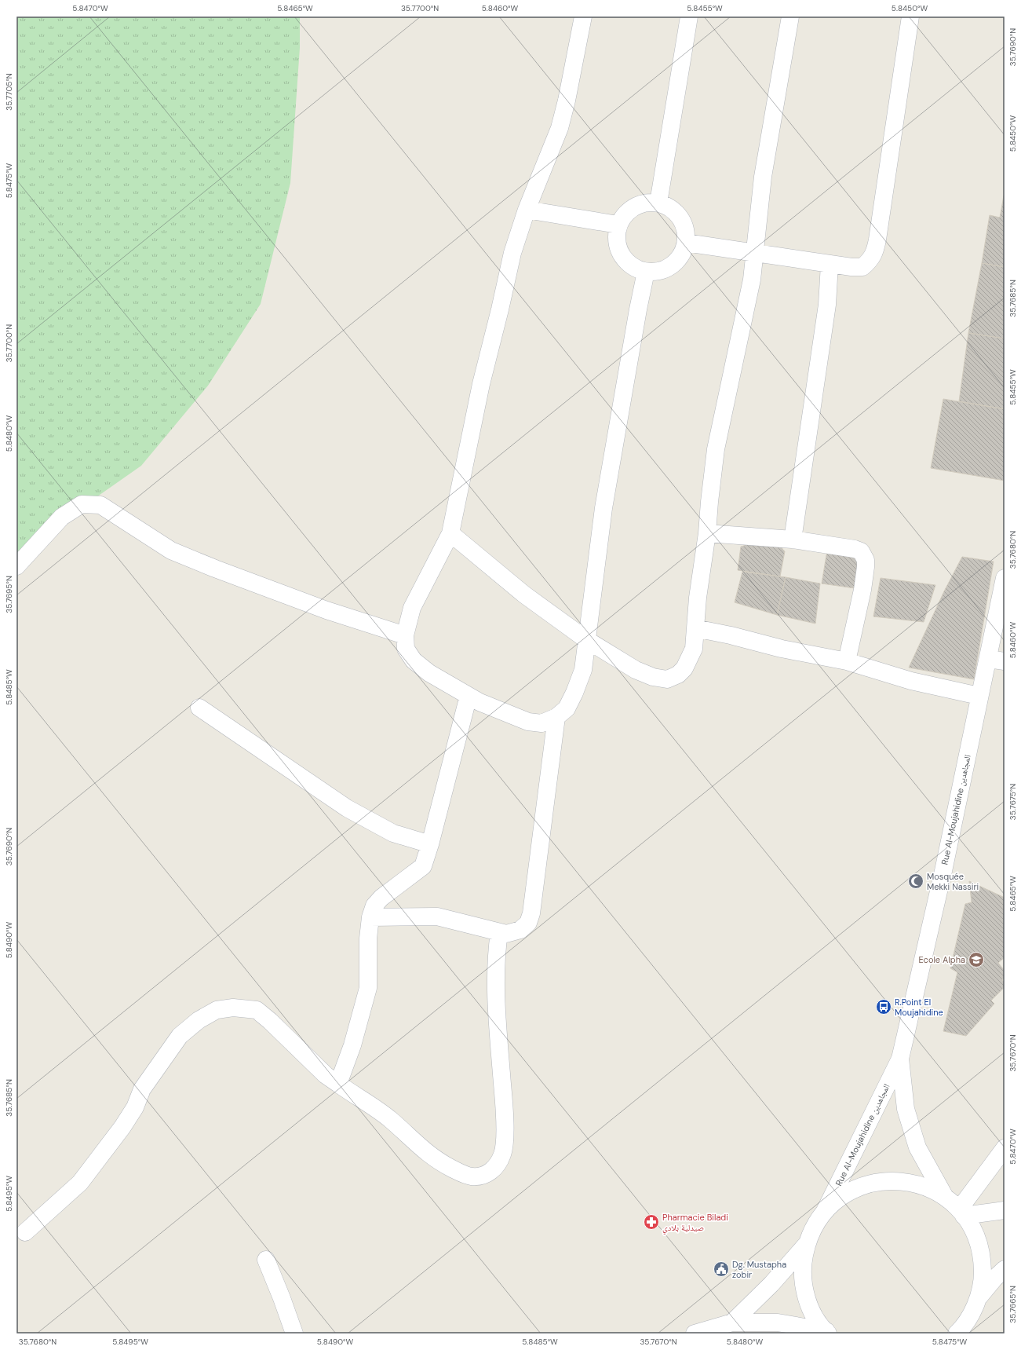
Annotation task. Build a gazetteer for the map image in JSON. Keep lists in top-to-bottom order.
{
  "streets": {
    "street": ["Rue Al-Moujahidine المجاهدين"]
  },
  "places": {
    "mosque": ["Mosquée Mekki Nassiri"],
    "school or university": ["Ecole Alpha"],
    "bus stop": ["R.Point El Moujahidine"],
    "pharmacy": ["Pharmacie Biladi صيدلية بلادي"],
    "public building": ["Dg. Mustapha zobir"]
  },
  "coordinates": [
    "5.8470°W",
    "5.8465°W",
    "35.7700°N",
    "5.8460°W",
    "5.8455°W",
    "5.8450°W",
    "35.7690°N",
    "35.7705°N",
    "5.8475°W",
    "35.7685°N",
    "5.8480°W",
    "35.7680°N",
    "35.7695°N",
    "5.8485°W",
    "35.7675°N",
    "5.8490°W",
    "35.7670°N",
    "5.8495°W",
    "35.7665°N"
  ]
}
